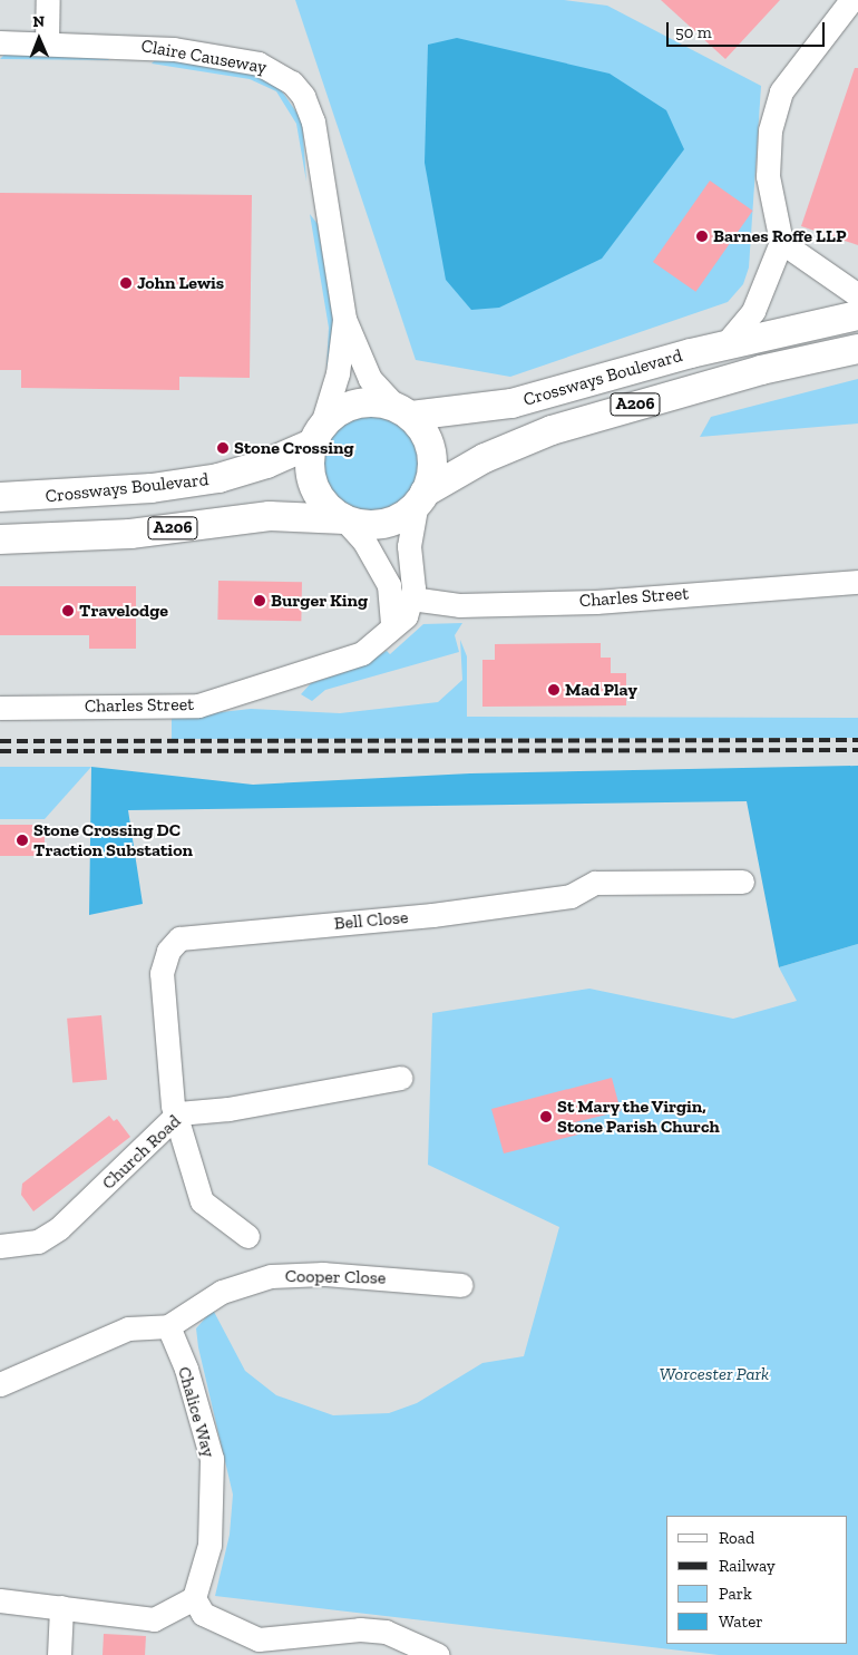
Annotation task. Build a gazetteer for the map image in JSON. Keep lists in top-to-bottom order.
{
  "streets": {
    "main road": ["Crossways Boulevard", "A206"],
    "street": [
      "Claire Causeway",
      "Charles Street",
      "Bell Close",
      "Church Road",
      "Cooper Close",
      "Chalice Way"
    ]
  },
  "crossings": [
    ["Claire Causeway", "Crossways Boulevard"],
    ["Claire Causeway", "A206"],
    ["Crossways Boulevard", "A206"],
    ["Bell Close", "Church Road"],
    ["Cooper Close", "Chalice Way"]
  ],
  "parks": ["Worcester Park"],
  "places": [
    "Barnes Roffe LLP",
    "John Lewis",
    "Stone Crossing",
    "Burger King",
    "Travelodge",
    "Mad Play",
    "Stone Crossing DC Traction Substation",
    "St Mary the Virgin, Stone Parish Church"
  ],
  "legend": [
    "Road",
    "Railway",
    "Park",
    "Water"
  ],
  "scale_bar": "50 m",
  "north": "top"
}
